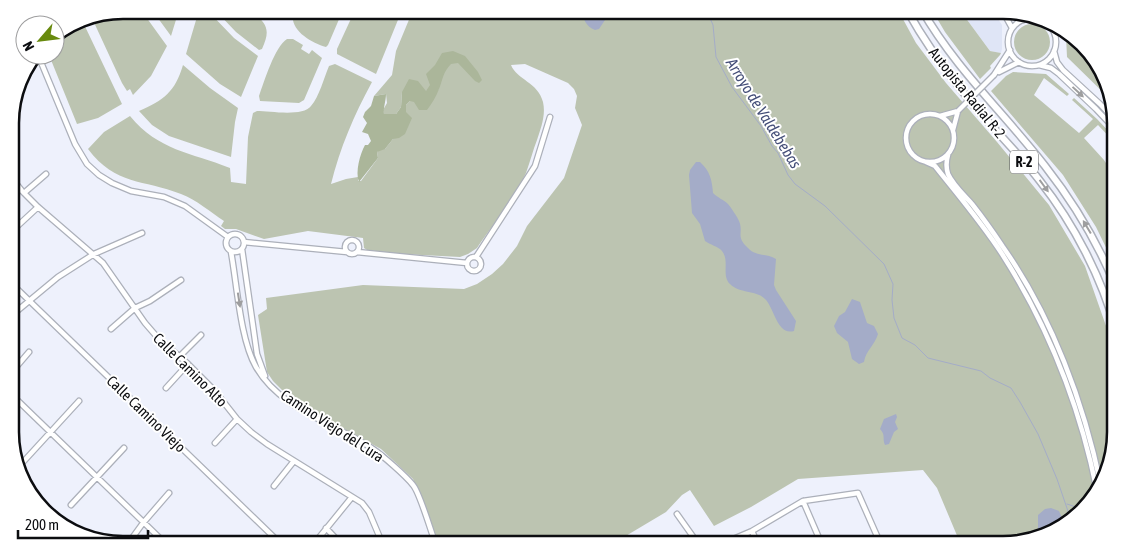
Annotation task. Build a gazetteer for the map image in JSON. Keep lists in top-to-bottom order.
{
  "streets": {
    "highway": ["Autopista Radial R-2", "R-2"],
    "street": ["Calle Camino Alto", "Calle Camino Viejo", "Camino Viejo del Cura"]
  },
  "water": ["Arroyo de Valdebebas"],
  "scale_bar": "200 m",
  "north": "bottom left"
}
